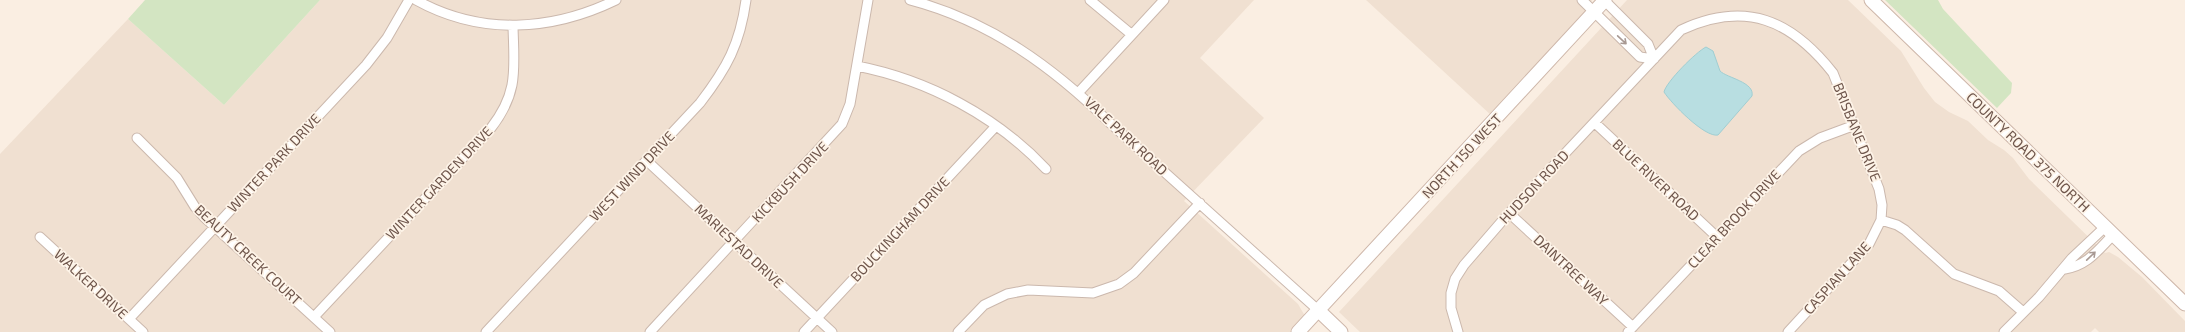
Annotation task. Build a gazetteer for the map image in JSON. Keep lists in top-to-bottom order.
{
  "streets": {
    "street": [
      "BRISBANE DRIVE",
      "VALE PARK ROAD",
      "COUNTY ROAD 375 NORTH",
      "NORTH 150 WEST",
      "WINTER PARK DRIVE",
      "WEST WIND DRIVE",
      "BLUE RIVER ROAD",
      "KICKBUSH DRIVE",
      "WINTER GARDEN DRIVE",
      "HUDSON ROAD",
      "CLEAR BROOK DRIVE",
      "BOUCKINGHAM DRIVE",
      "MARIESTAD DRIVE",
      "BEAUTY CREEK COURT",
      "DAINTREE WAY",
      "CASPIAN LANE",
      "WALKER DRIVE"
    ]
  },
  "crossings": [
    ["BRISBANE DRIVE", "HUDSON ROAD"],
    ["BRISBANE DRIVE", "CLEAR BROOK DRIVE"],
    ["BRISBANE DRIVE", "CASPIAN LANE"],
    ["VALE PARK ROAD", "NORTH 150 WEST"],
    ["WINTER PARK DRIVE", "BEAUTY CREEK COURT"],
    ["WINTER PARK DRIVE", "WALKER DRIVE"],
    ["WEST WIND DRIVE", "MARIESTAD DRIVE"],
    ["BLUE RIVER ROAD", "HUDSON ROAD"],
    ["BLUE RIVER ROAD", "CLEAR BROOK DRIVE"],
    ["KICKBUSH DRIVE", "MARIESTAD DRIVE"],
    ["WINTER GARDEN DRIVE", "BEAUTY CREEK COURT"],
    ["HUDSON ROAD", "DAINTREE WAY"],
    ["CLEAR BROOK DRIVE", "DAINTREE WAY"],
    ["BOUCKINGHAM DRIVE", "MARIESTAD DRIVE"]
  ]
}
